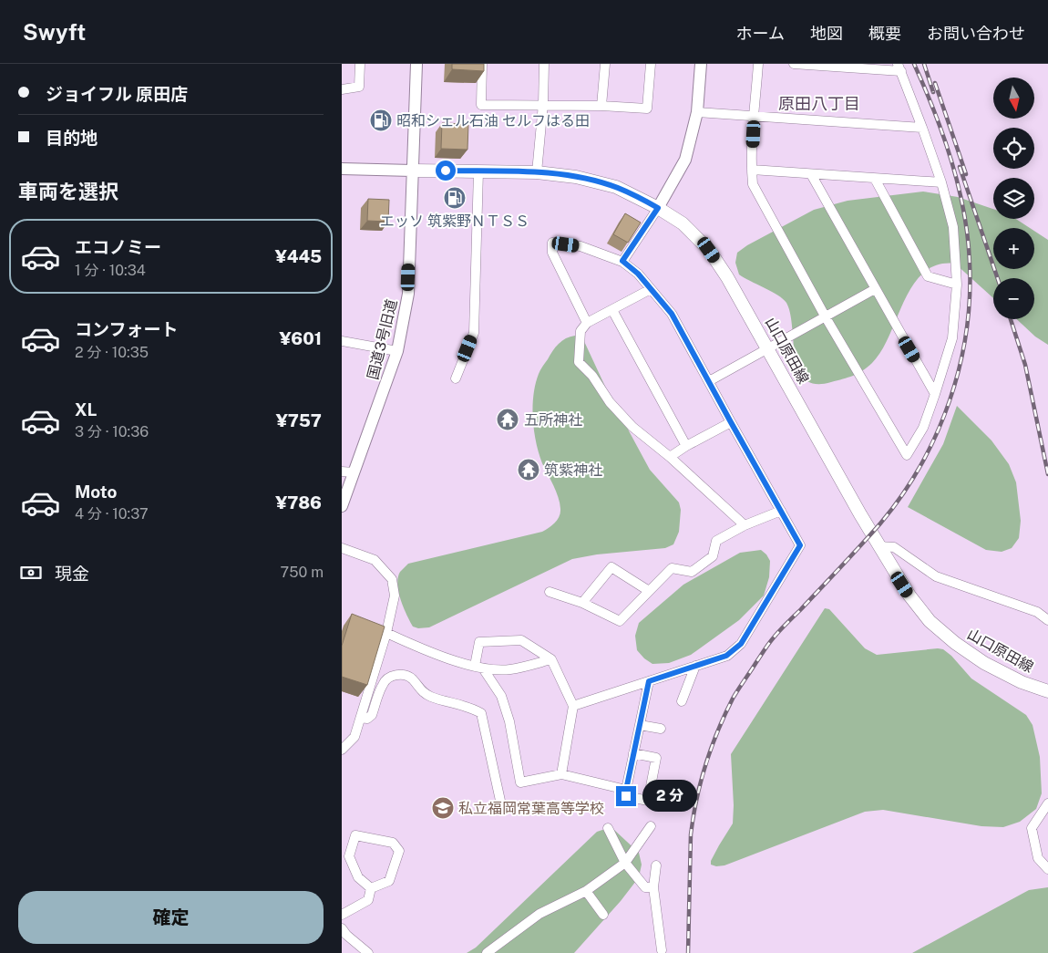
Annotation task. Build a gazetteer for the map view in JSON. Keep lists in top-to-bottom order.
{
  "streets": {
    "main road": ["山口原田線"],
    "street": ["国道3号旧道"]
  },
  "crossings": [
    ["国道3号旧道", "山口原田線"]
  ],
  "districts": ["原田八丁目"],
  "places": {
    "fuel station": ["昭和シェル石油 セルフはる田", "エッソ 筑紫野ＮＴＳＳ"],
    "temple": ["五所神社", "筑紫神社"],
    "school or university": ["私立福岡常葉高等学校"]
  },
  "north": "bottom",
  "page": {
    "header": "Swyft",
    "nav": [
      "ホーム",
      "地図",
      "概要",
      "お問い合わせ"
    ],
    "banner": ["ジョイフル 原田店", "目的地"],
    "map_buttons": ["+", "−"],
    "heading": "車両を選択",
    "list": [
      {
        "name": "エコノミー",
        "note": "1 分 · 10:34",
        "value": "¥445"
      },
      {
        "name": "コンフォート",
        "note": "2 分 · 10:35",
        "value": "¥601"
      },
      {
        "name": "XL",
        "note": "3 分 · 10:36",
        "value": "¥757"
      },
      {
        "name": "Moto",
        "note": "4 分 · 10:37",
        "value": "¥786"
      }
    ],
    "pay": ["現金", "750 m"],
    "bubble": "2 分",
    "buttons": "確定"
  }
}
